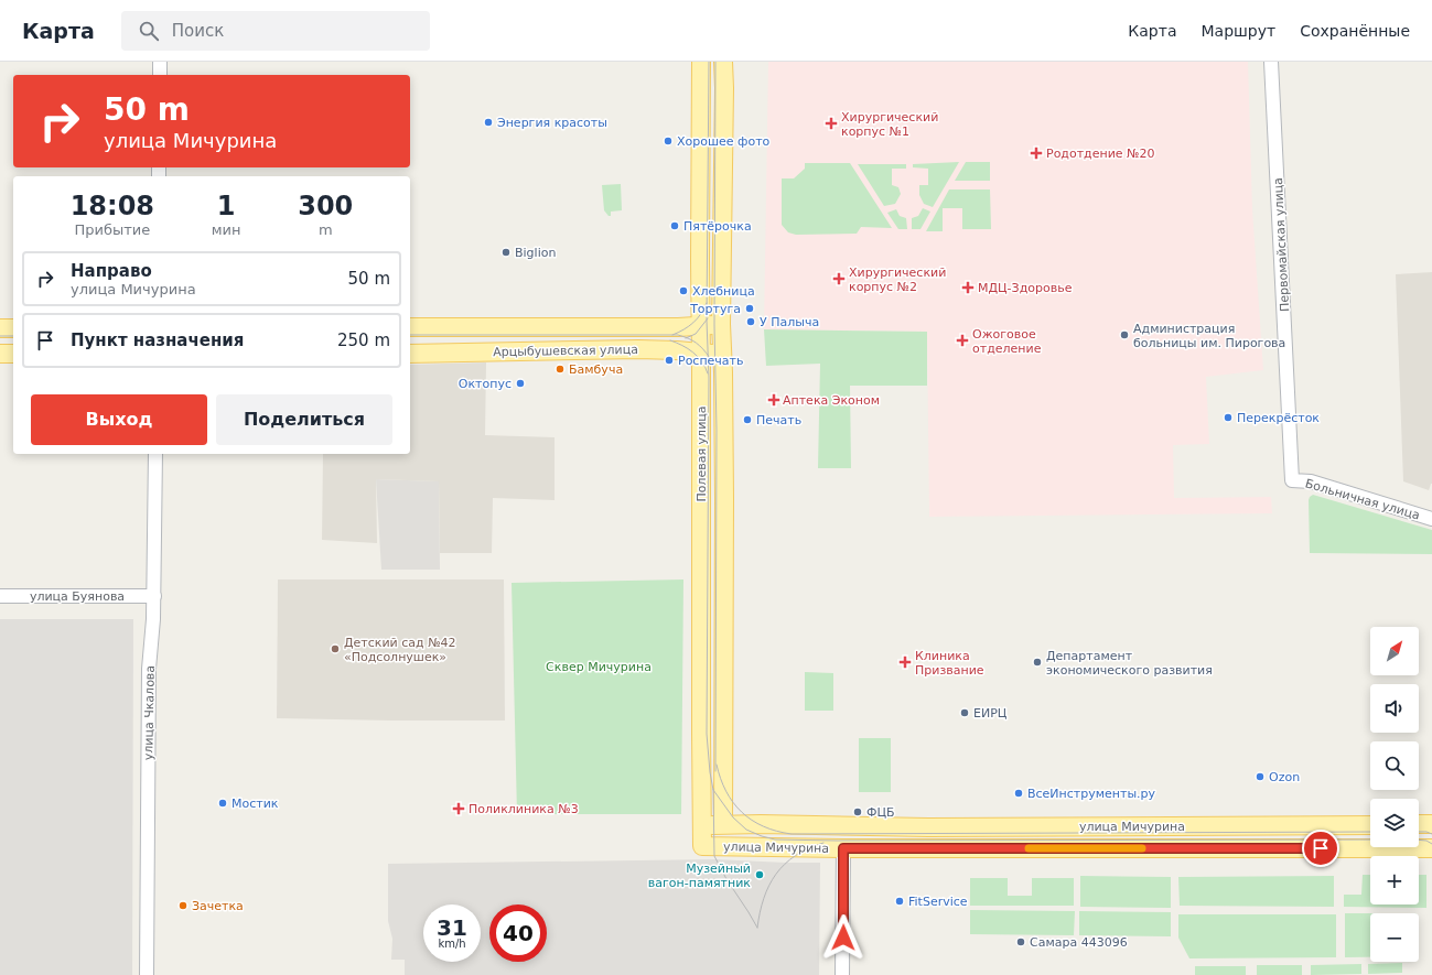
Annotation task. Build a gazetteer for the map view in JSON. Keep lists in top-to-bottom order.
{
  "streets": {
    "main road": ["Арцыбушевская улица", "Полевая улица", "улица Мичурина"],
    "street": [
      "Первомайская улица",
      "Больничная улица",
      "улица Буянова",
      "улица Чкалова"
    ]
  },
  "crossings": [
    ["Первомайская улица", "Больничная улица"],
    ["Арцыбушевская улица", "Полевая улица"],
    ["Полевая улица", "улица Мичурина"],
    ["улица Буянова", "улица Чкалова"]
  ],
  "parks": ["Сквер Мичурина"],
  "places": {
    "other": [
      "Энергия красоты",
      "Хорошее фото",
      "Пятёрочка",
      "Biglion",
      "Хлебница",
      "Тортуга",
      "У Палыча",
      "Администрация больницы им. Пирогова",
      "Роспечать",
      "Бамбуча",
      "Октопус",
      "Перекрёсток",
      "Печать",
      "Детский сад №42 «Подсолнушек»",
      "Департамент экономического развития",
      "ЕИРЦ",
      "Ozon",
      "ВсеИнструменты.ру",
      "Мостик",
      "ФЦБ",
      "Музейный вагон-памятник",
      "FitService",
      "Зачетка",
      "Самара 443096"
    ],
    "health": [
      "Хирургический корпус №1",
      "Родотдение №20",
      "Хирургический корпус №2",
      "МДЦ-Здоровье",
      "Ожоговое отделение",
      "Аптека Эконом",
      "Клиника Призвание",
      "Поликлиника №3"
    ]
  },
  "north": "top right",
  "page": {
    "header": "Карта",
    "search": "Поиск",
    "nav": ["Карта", "Маршрут", "Сохранённые"],
    "turn": ["50 m", "улица Мичурина"],
    "eta": [
      "18:08",
      "Прибытие",
      "1",
      "мин",
      "300",
      "m"
    ],
    "list": [
      {
        "name": "Направо",
        "note": "улица Мичурина",
        "value": "50 m"
      },
      {
        "name": "Пункт назначения",
        "value": "250 m"
      }
    ],
    "buttons": ["Выход", "Поделиться"],
    "map_buttons": ["+", "−"],
    "speed": "31 km/h",
    "limit": "40"
  }
}
